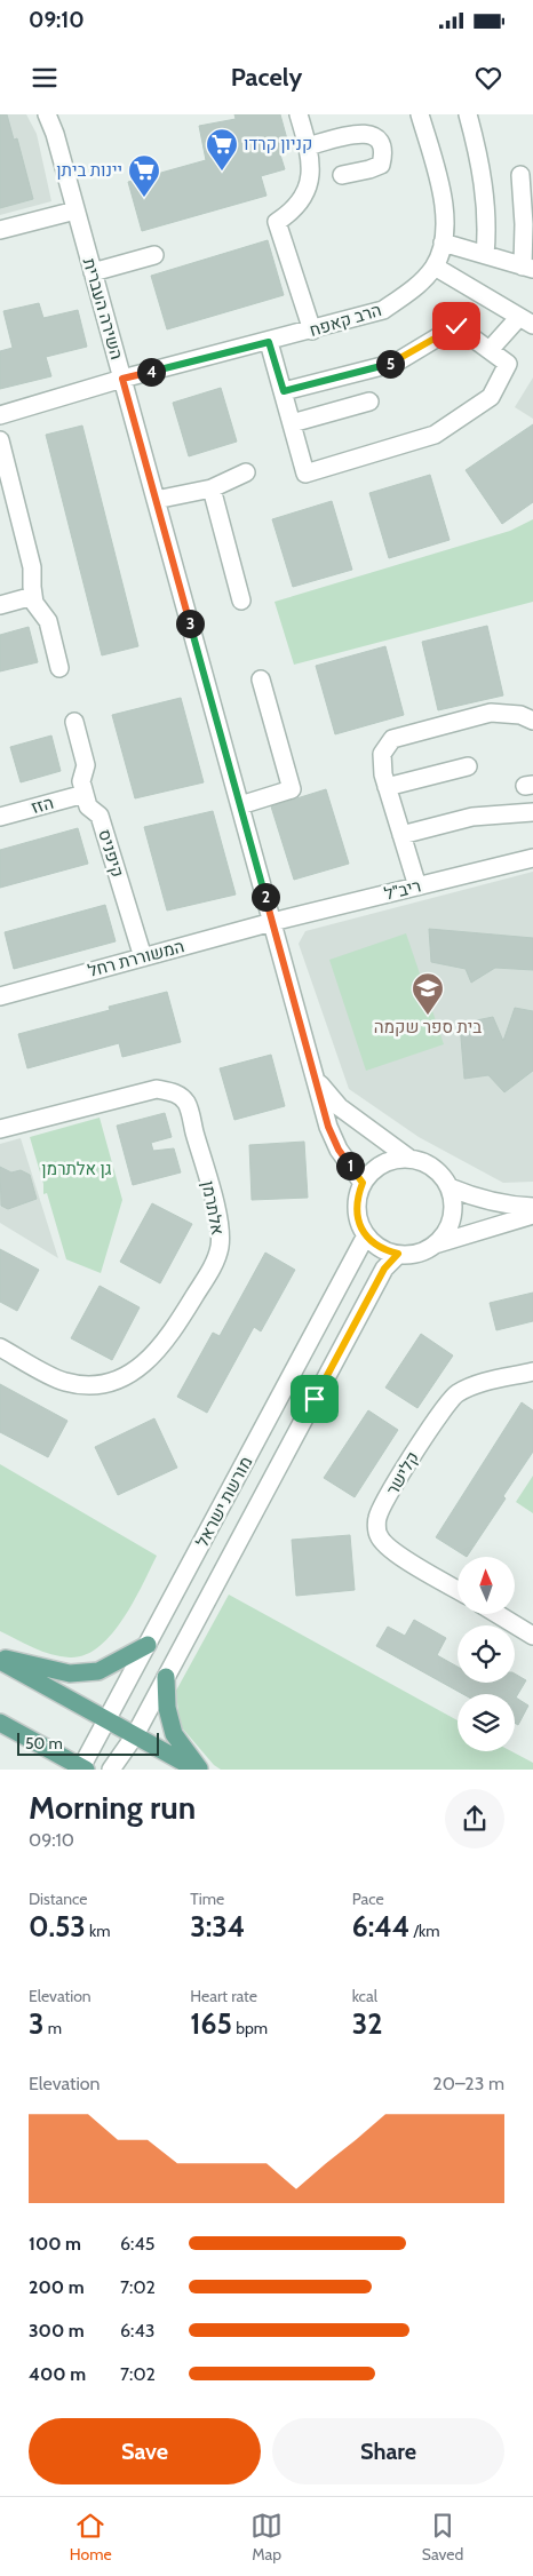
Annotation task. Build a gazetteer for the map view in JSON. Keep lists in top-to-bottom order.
{
  "streets": {
    "street": [
      "השירה העברית",
      "הרב קאפח",
      "הזז",
      "קיפניס",
      "ריב\"ל",
      "המשוררת רחל",
      "אלתרמן",
      "קלישר",
      "מורשת ישראל"
    ]
  },
  "crossings": [
    ["השירה העברית", "הרב קאפח"],
    ["השירה העברית", "ריב\"ל"],
    ["השירה העברית", "המשוררת רחל"],
    ["השירה העברית", "מורשת ישראל"],
    ["הזז", "קיפניס"],
    ["קיפניס", "המשוררת רחל"],
    ["ריב\"ל", "המשוררת רחל"]
  ],
  "parks": ["גן אלתרמן"],
  "places": {
    "supermarket": ["קניון קרדו", "יינות ביתן"],
    "school or university": ["בית ספר שקמה"]
  },
  "scale_bar": "50 m",
  "north": "top",
  "page": {
    "status": "09:10",
    "header": "Pacely",
    "pins": [
      "5",
      "4",
      "3",
      "2",
      "1"
    ],
    "scale": "50 m",
    "heading": ["Morning run", "09:10"],
    "stats": [
      ["Distance", "0.53 km"],
      ["Time", "3:34"],
      ["Pace", "6:44 /km"],
      ["Elevation", "3 m"],
      ["Heart rate", "165 bpm"],
      ["kcal", "32"]
    ],
    "chart": ["Elevation", "20–23 m"],
    "list": [
      {
        "name": "100 m",
        "note": "6:45"
      },
      {
        "name": "200 m",
        "note": "7:02"
      },
      {
        "name": "300 m",
        "note": "6:43"
      },
      {
        "name": "400 m",
        "note": "7:02"
      }
    ],
    "buttons": ["Save", "Share"],
    "tabs": ["Home", "Map", "Saved"]
  }
}
